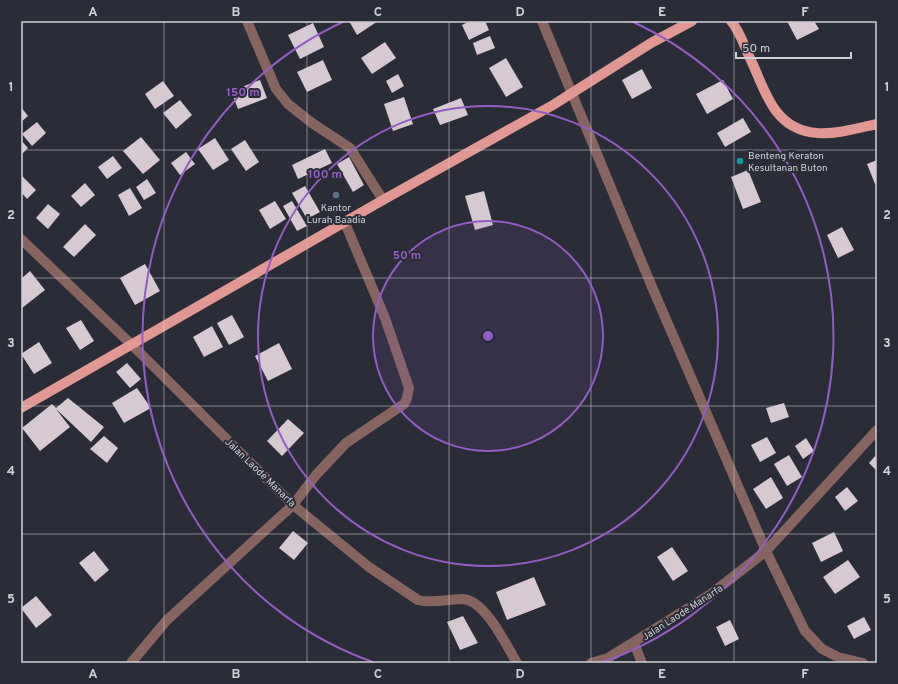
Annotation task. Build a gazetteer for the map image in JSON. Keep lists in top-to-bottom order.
{
  "streets": {
    "street": ["Jalan Laode Manarfa"]
  },
  "places": ["Benteng Keraton Kesultanan Buton", "Kantor Lurah Baadia"],
  "scale_bar": "50 m",
  "grid": {
    "columns": [
      "A",
      "B",
      "C",
      "D",
      "E",
      "F"
    ],
    "rows": [
      "1",
      "2",
      "3",
      "4",
      "5"
    ]
  },
  "rings": ["150 m", "100 m", "50 m"]
}
